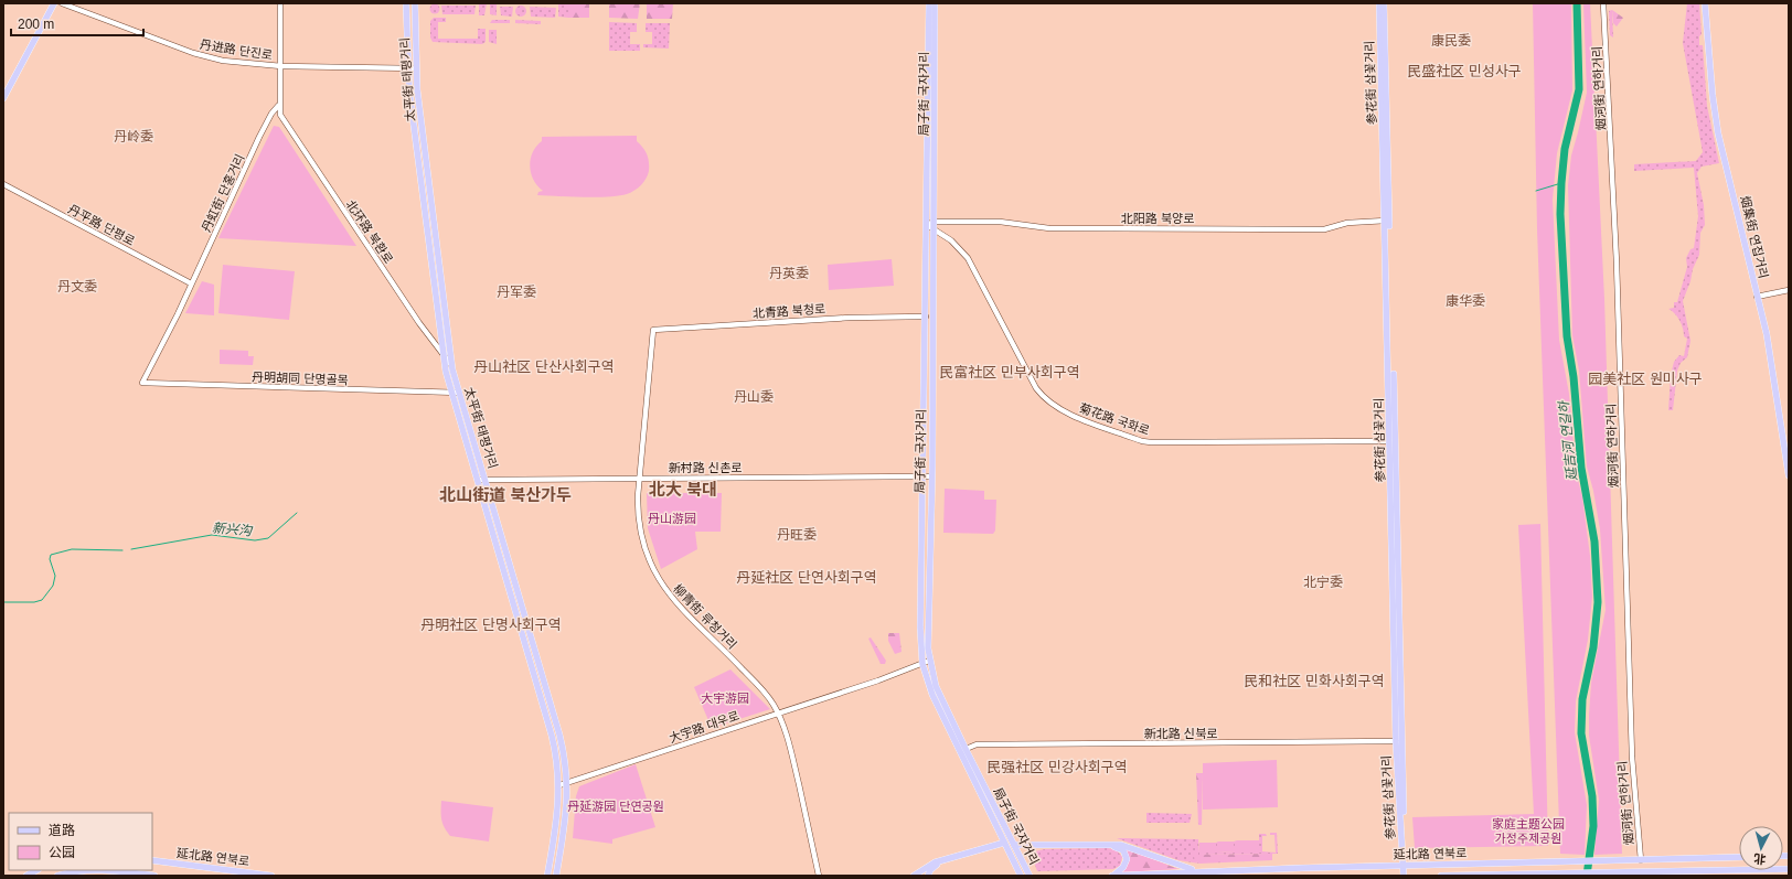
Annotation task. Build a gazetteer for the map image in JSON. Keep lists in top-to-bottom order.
{
  "streets": {
    "main road": [
      "太平街 태평거리",
      "参花街 삼꽃거리",
      "局子街 국자거리",
      "烟集街 연집거리",
      "延北路 연북로"
    ],
    "street": [
      "丹进路 단진로",
      "烟河街 연하거리",
      "丹虹街 단홍거리",
      "北阳路 북양로",
      "丹平路 단평로",
      "北环路 북환로",
      "北青路 북청로",
      "丹明胡同 단명골목",
      "菊花路 국화로",
      "新村路 신촌로",
      "柳青街 류청거리",
      "大宇路 대우로",
      "新北路 신북로"
    ]
  },
  "crossings": [
    ["丹进路 단진로", "太平街 태평거리"],
    ["太平街 태평거리", "北环路 북환로"],
    ["太平街 태평거리", "丹明胡同 단명골목"],
    ["太平街 태평거리", "新村路 신촌로"],
    ["太平街 태평거리", "大宇路 대우로"],
    ["参花街 삼꽃거리", "北阳路 북양로"],
    ["参花街 삼꽃거리", "菊花路 국화로"],
    ["参花街 삼꽃거리", "新北路 신북로"],
    ["参花街 삼꽃거리", "延北路 연북로"],
    ["烟河街 연하거리", "延北路 연북로"],
    ["局子街 국자거리", "北阳路 북양로"],
    ["局子街 국자거리", "北青路 북청로"],
    ["局子街 국자거리", "菊花路 국화로"],
    ["局子街 국자거리", "新村路 신촌로"],
    ["局子街 국자거리", "大宇路 대우로"],
    ["局子街 국자거리", "新北路 신북로"],
    ["丹虹街 단홍거리", "丹平路 단평로"],
    ["丹虹街 단홍거리", "北环路 북환로"],
    ["丹虹街 단홍거리", "丹明胡同 단명골목"],
    ["北阳路 북양로", "菊花路 국화로"],
    ["北青路 북청로", "柳青街 류청거리"],
    ["新村路 신촌로", "柳青街 류청거리"],
    ["柳青街 류청거리", "大宇路 대우로"]
  ],
  "districts": [
    "康民委",
    "民盛社区 민성사구",
    "丹岭委",
    "丹英委",
    "丹文委",
    "丹军委",
    "康华委",
    "丹山社区 단산사회구역",
    "民富社区 민부사회구역",
    "园美社区 원미사구",
    "丹山委",
    "北大 북대",
    "北山街道 북산가두",
    "丹旺委",
    "丹延社区 단연사회구역",
    "北宁委",
    "丹明社区 단명사회구역",
    "民和社区 민화사회구역",
    "民强社区 민강사회구역"
  ],
  "water": ["延吉河 연길하", "新兴沟"],
  "parks": [
    "丹山游园",
    "大宇游园",
    "丹延游园 단연공원",
    "家庭主题公园 가정주제공원"
  ],
  "legend": ["道路", "公园"],
  "scale_bar": "200 m",
  "north": "bottom"
}
